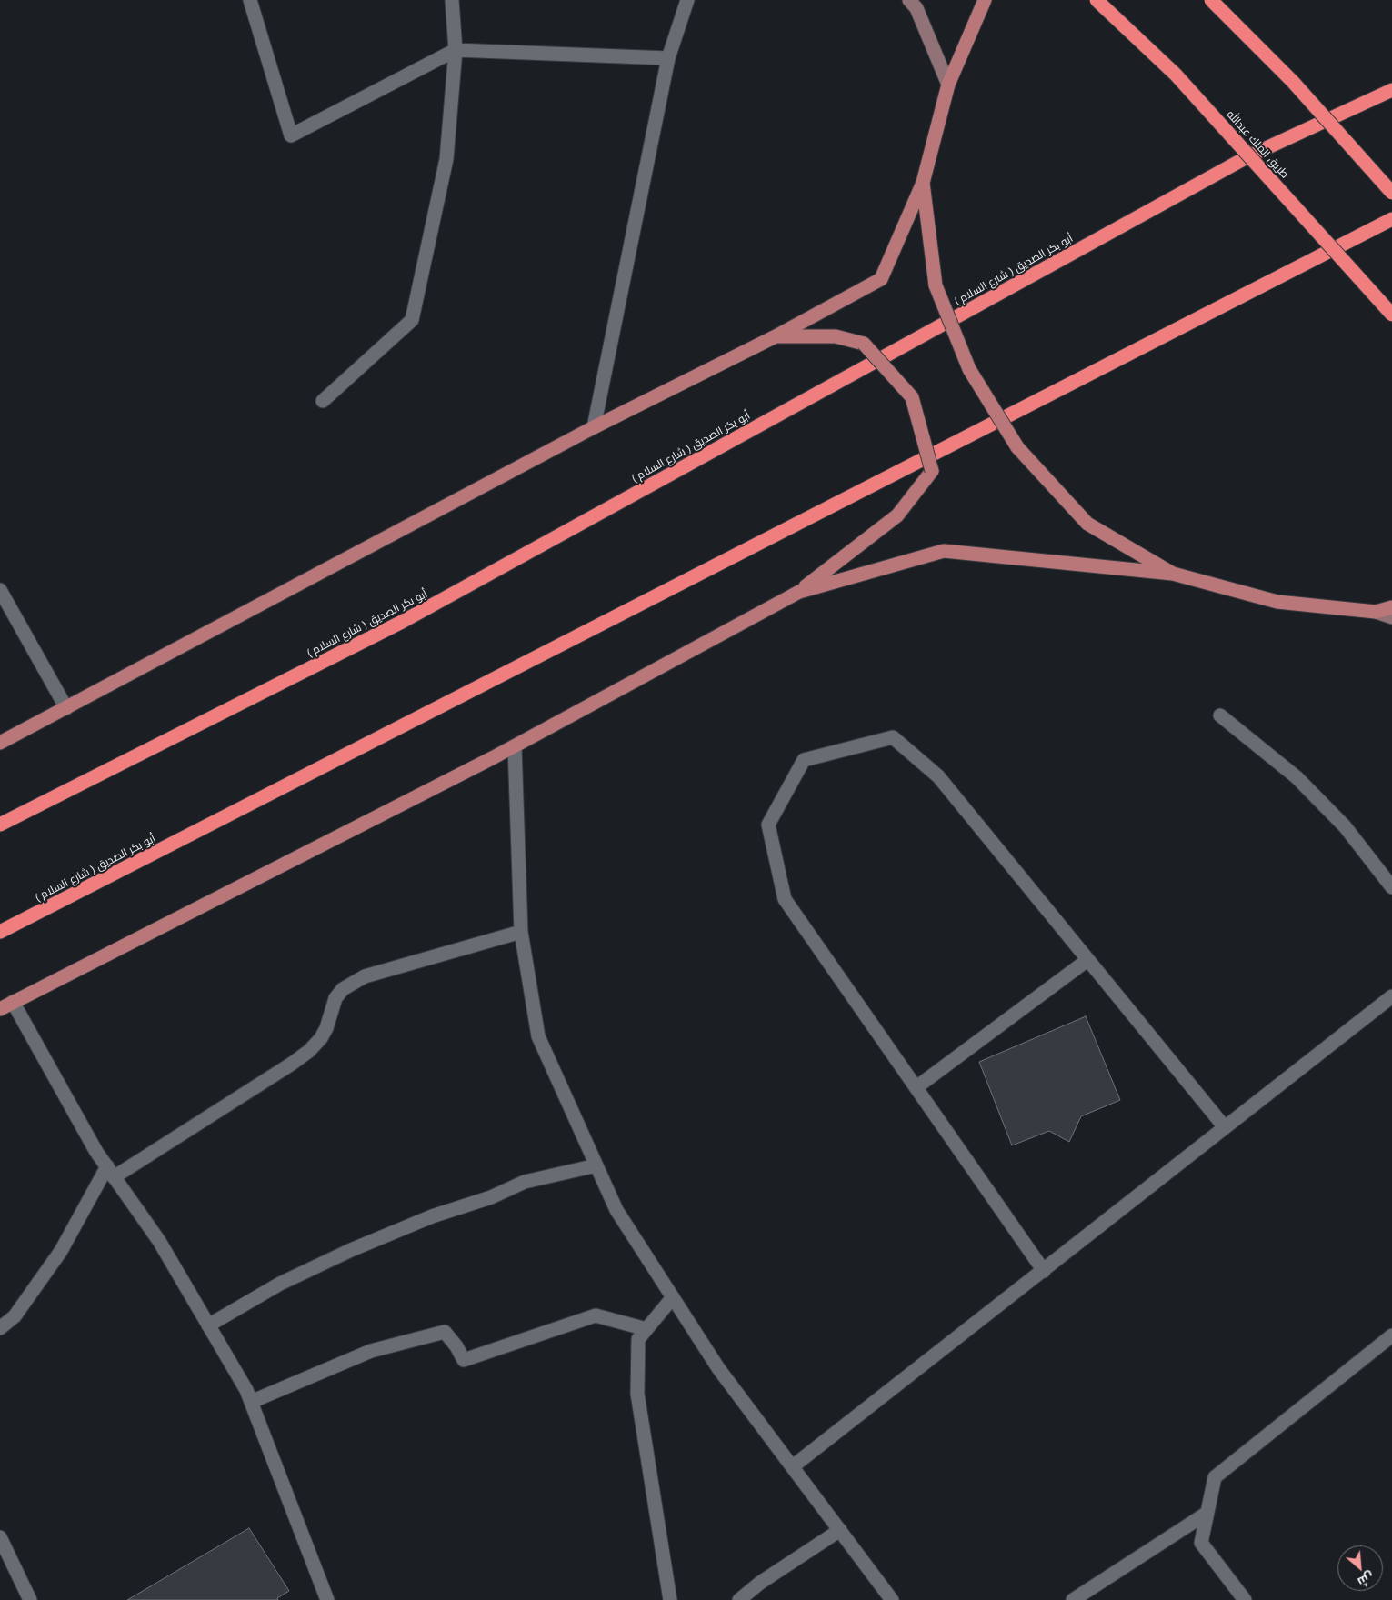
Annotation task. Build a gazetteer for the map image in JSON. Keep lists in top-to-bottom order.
{
  "streets": {
    "highway": ["طريق الملك عبدالله", "( شارع السلام ) أبو بكر الصديق"]
  },
  "north": "bottom right"
}
